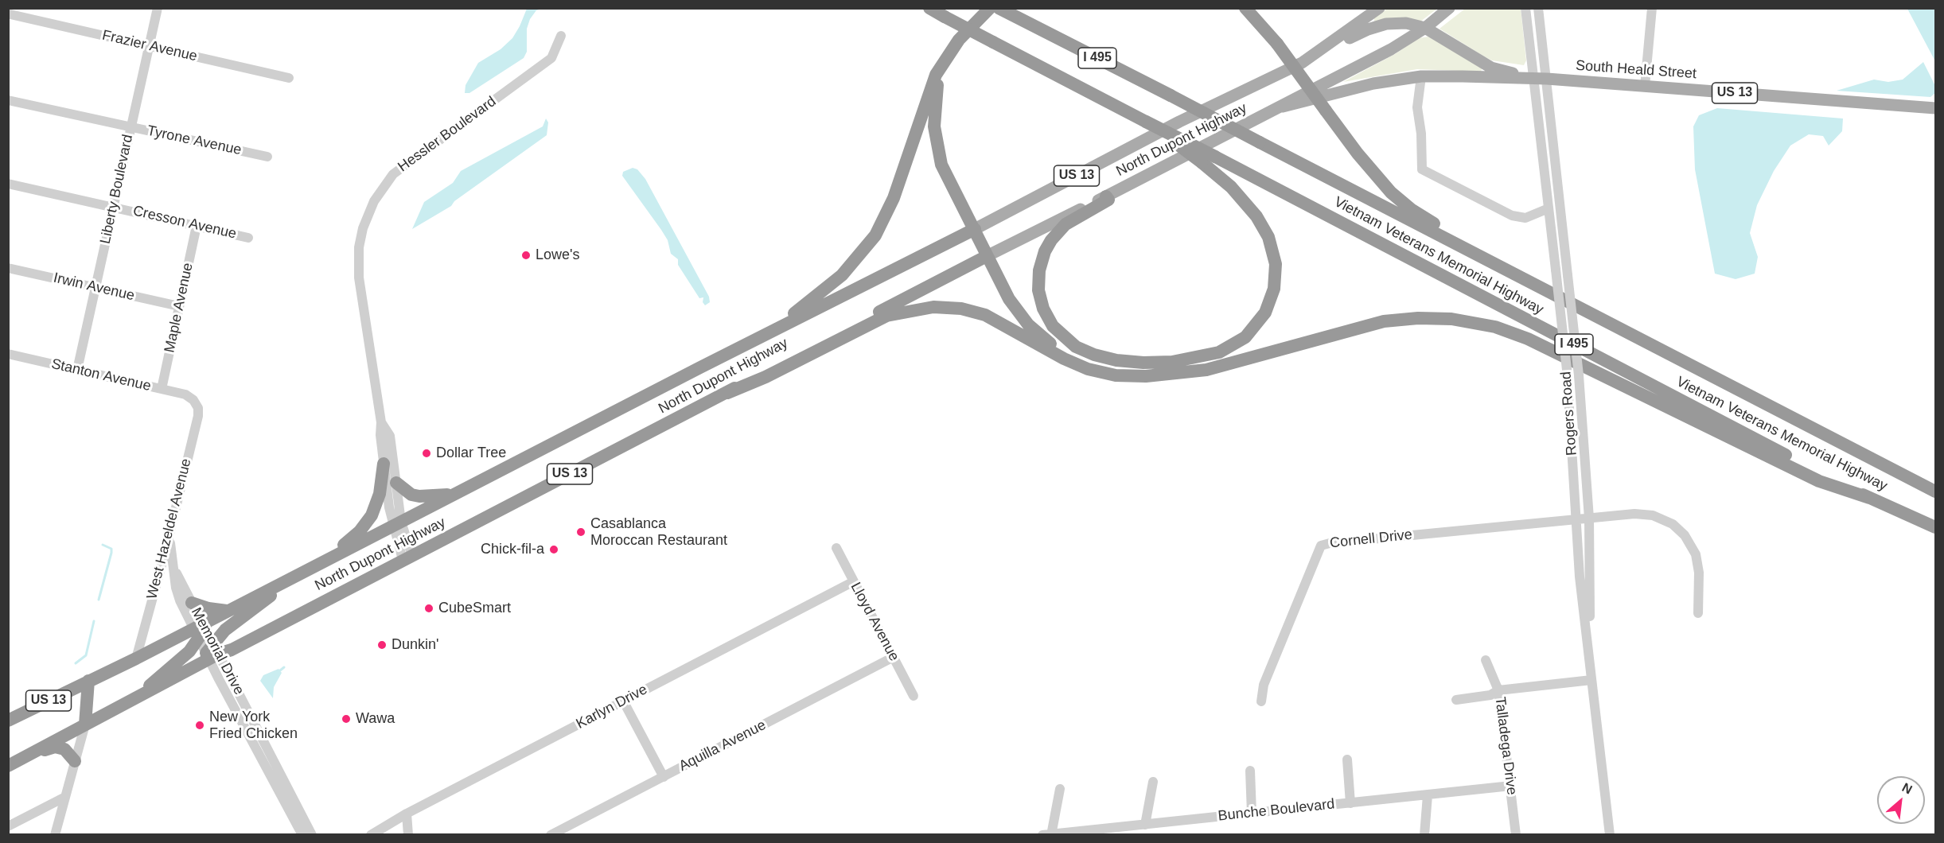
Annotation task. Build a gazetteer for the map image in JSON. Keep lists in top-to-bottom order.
{
  "streets": {
    "highway": [
      "I 495",
      "US 13",
      "North Dupont Highway",
      "Vietnam Veterans Memorial Highway"
    ],
    "main road": ["South Heald Street"],
    "street": [
      "Frazier Avenue",
      "Hessler Boulevard",
      "Tyrone Avenue",
      "Liberty Boulevard",
      "Cresson Avenue",
      "Irwin Avenue",
      "Maple Avenue",
      "Stanton Avenue",
      "Rogers Road",
      "West Hazeldel Avenue",
      "Cornell Drive",
      "Lloyd Avenue",
      "Memorial Drive",
      "Karlyn Drive",
      "Aquilla Avenue",
      "Talladega Drive",
      "Bunche Boulevard"
    ]
  },
  "crossings": [
    ["Frazier Avenue", "Liberty Boulevard"],
    ["South Heald Street", "North Dupont Highway"],
    ["South Heald Street", "Rogers Road"],
    ["Hessler Boulevard", "North Dupont Highway"],
    ["North Dupont Highway", "West Hazeldel Avenue"],
    ["North Dupont Highway", "Memorial Drive"],
    ["Tyrone Avenue", "Liberty Boulevard"],
    ["Liberty Boulevard", "Cresson Avenue"],
    ["Liberty Boulevard", "Irwin Avenue"],
    ["Liberty Boulevard", "Stanton Avenue"],
    ["Cresson Avenue", "Maple Avenue"],
    ["Irwin Avenue", "Maple Avenue"],
    ["Maple Avenue", "Stanton Avenue"],
    ["Stanton Avenue", "West Hazeldel Avenue"],
    ["Rogers Road", "Cornell Drive"],
    ["West Hazeldel Avenue", "Memorial Drive"],
    ["Lloyd Avenue", "Karlyn Drive"],
    ["Lloyd Avenue", "Aquilla Avenue"],
    ["Talladega Drive", "Bunche Boulevard"]
  ],
  "places": [
    "Lowe's",
    "Dollar Tree",
    "Casablanca Moroccan Restaurant",
    "Chick-fil-a",
    "CubeSmart",
    "Dunkin'",
    "Wawa",
    "New York Fried Chicken"
  ],
  "north": "top right"
}
